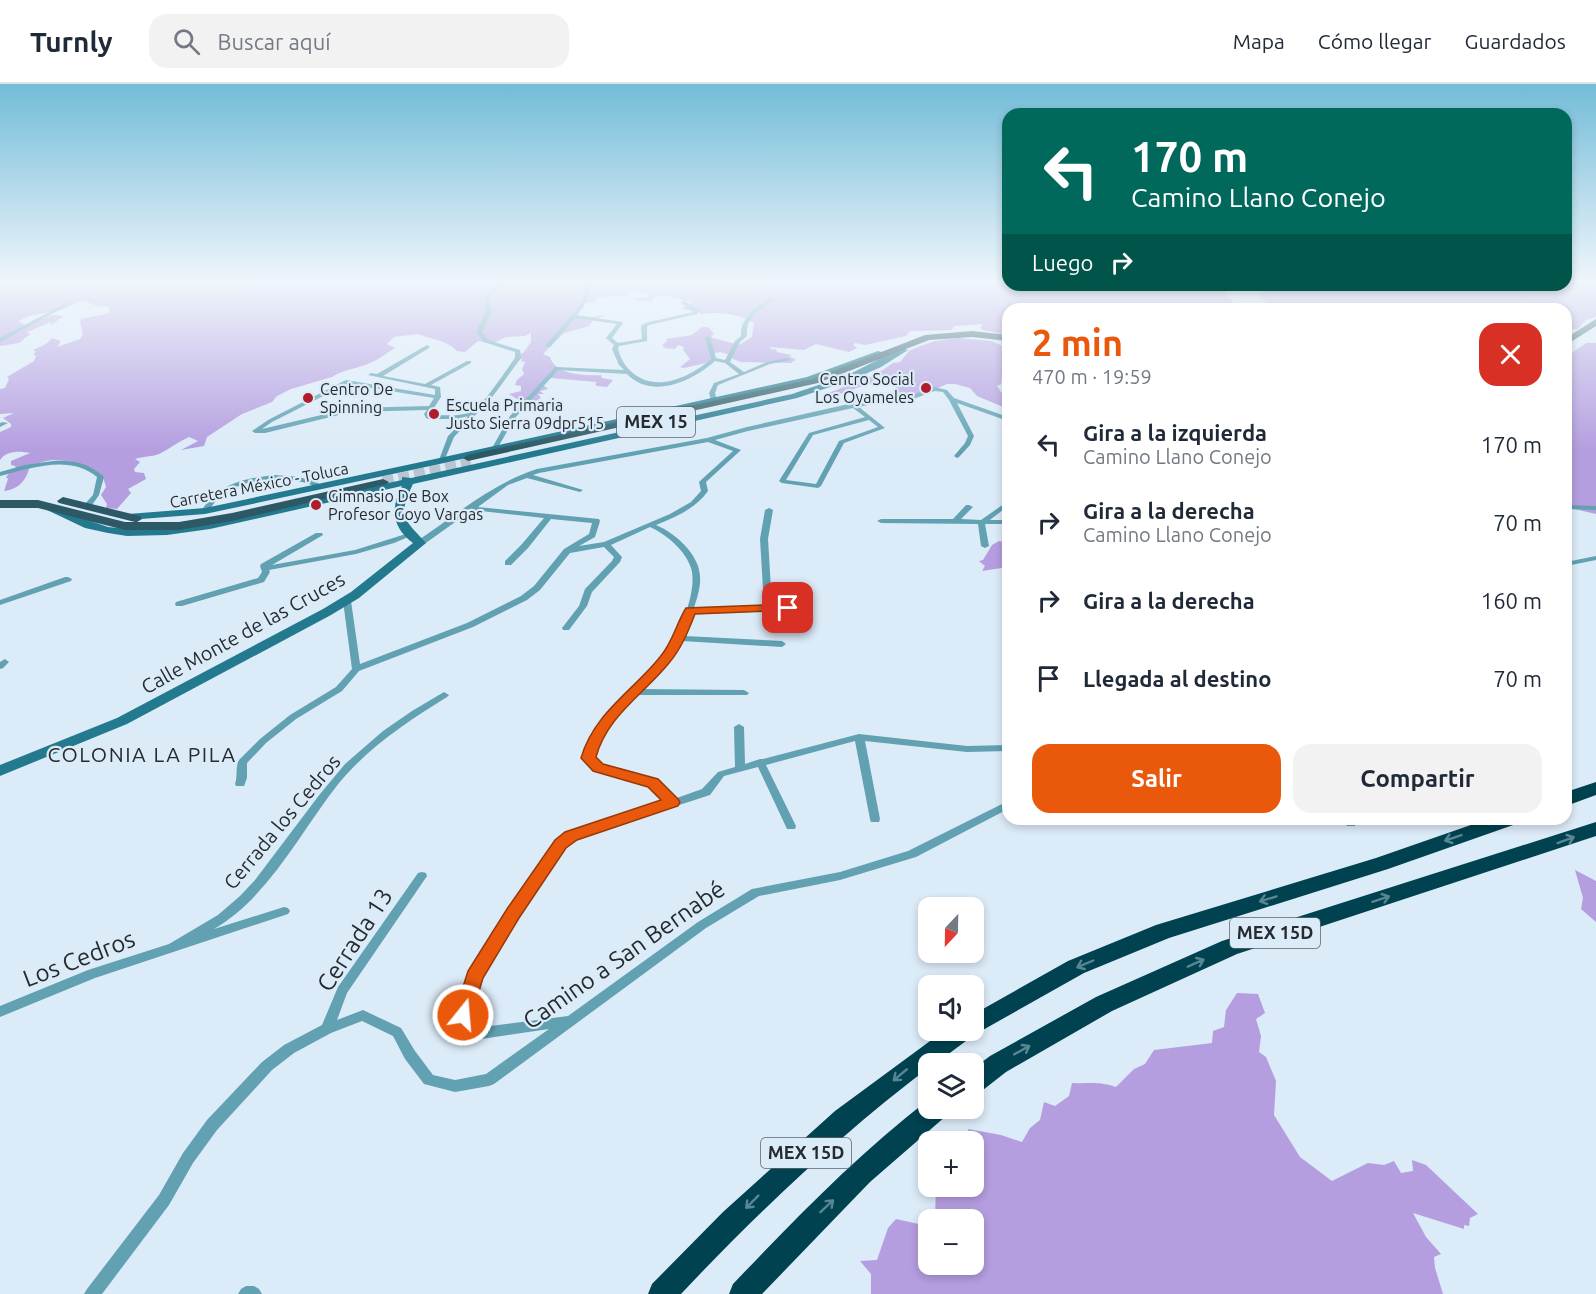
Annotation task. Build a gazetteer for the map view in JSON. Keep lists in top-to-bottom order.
{
  "streets": {
    "highway": ["MEX 15D"],
    "main road": ["MEX 15", "Carretera México - Toluca"],
    "street": [
      "Calle Monte de las Cruces",
      "Cerrada los Cedros",
      "Cerrada 13",
      "Camino a San Bernabé",
      "Los Cedros"
    ]
  },
  "crossings": [
    ["Cerrada los Cedros", "Los Cedros"],
    ["Cerrada 13", "Camino a San Bernabé"]
  ],
  "districts": ["COLONIA LA PILA"],
  "places": [
    "Centro Social Los Oyameles",
    "Centro De Spinning",
    "Escuela Primaria Justo Sierra 09dpr515",
    "Gimnasio De Box Profesor Goyo Vargas"
  ],
  "north": "bottom",
  "page": {
    "header": "Turnly",
    "search": "Buscar aquí",
    "nav": ["Mapa", "Cómo llegar", "Guardados"],
    "turn": ["170 m", "Camino Llano Conejo"],
    "then": "Luego",
    "heading": ["2 min", "470 m · 19:59"],
    "list": [
      {
        "name": "Gira a la izquierda",
        "note": "Camino Llano Conejo",
        "value": "170 m"
      },
      {
        "name": "Gira a la derecha",
        "note": "Camino Llano Conejo",
        "value": "70 m"
      },
      {
        "name": "Gira a la derecha",
        "value": "160 m"
      },
      {
        "name": "Llegada al destino",
        "value": "70 m"
      }
    ],
    "buttons": ["Salir", "Compartir"],
    "map_buttons": ["+", "−"]
  }
}
